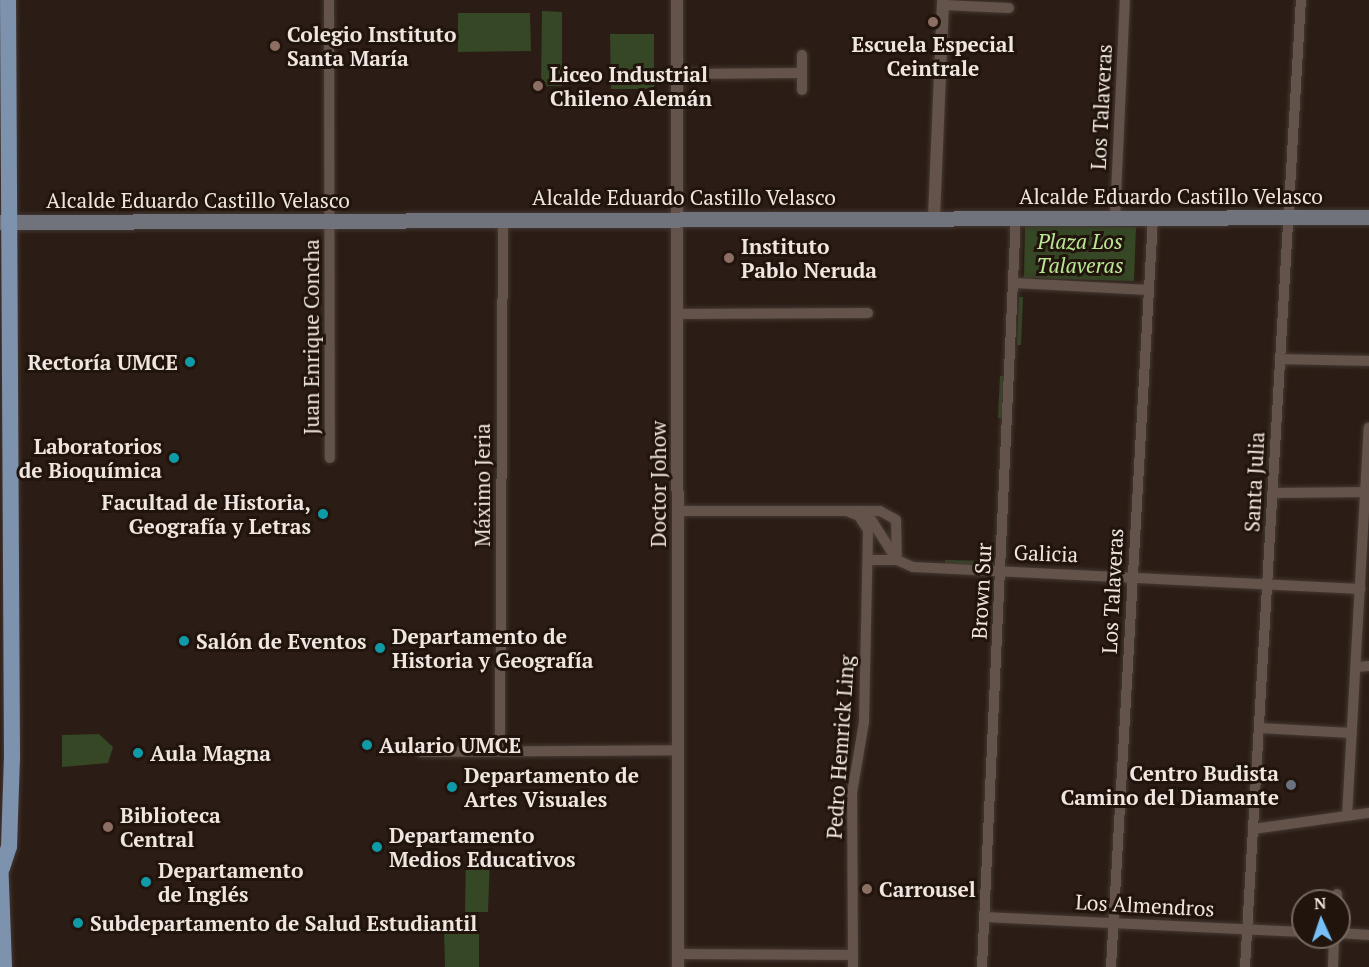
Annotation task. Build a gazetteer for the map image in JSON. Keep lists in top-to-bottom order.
{
  "streets": {
    "main road": ["Alcalde Eduardo Castillo Velasco"],
    "street": [
      "Los Talaveras",
      "Juan Enrique Concha",
      "Santa Julia",
      "Doctor Johow",
      "Máximo Jeria",
      "Galicia",
      "Brown Sur",
      "Pedro Hemrick Ling",
      "Los Almendros"
    ]
  },
  "crossings": [
    ["Los Talaveras", "Alcalde Eduardo Castillo Velasco"],
    ["Los Talaveras", "Galicia"],
    ["Los Talaveras", "Los Almendros"],
    ["Alcalde Eduardo Castillo Velasco", "Juan Enrique Concha"],
    ["Alcalde Eduardo Castillo Velasco", "Santa Julia"],
    ["Alcalde Eduardo Castillo Velasco", "Doctor Johow"],
    ["Alcalde Eduardo Castillo Velasco", "Máximo Jeria"],
    ["Alcalde Eduardo Castillo Velasco", "Brown Sur"],
    ["Santa Julia", "Galicia"],
    ["Santa Julia", "Los Almendros"],
    ["Galicia", "Brown Sur"],
    ["Galicia", "Pedro Hemrick Ling"],
    ["Brown Sur", "Los Almendros"]
  ],
  "parks": ["Plaza Los Talaveras"],
  "places": [
    "Escuela Especial Ceintrale",
    "Colegio Instituto Santa María",
    "Liceo Industrial Chileno Alemán",
    "Instituto Pablo Neruda",
    "Rectoría UMCE",
    "Laboratorios de Bioquímica",
    "Facultad de Historia, Geografía y Letras",
    "Salón de Eventos",
    "Departamento de Historia y Geografía",
    "Aulario UMCE",
    "Aula Magna",
    "Centro Budista Camino del Diamante",
    "Departamento de Artes Visuales",
    "Biblioteca Central",
    "Departamento Medios Educativos",
    "Departamento de Inglés",
    "Carrousel",
    "Subdepartamento de Salud Estudiantil"
  ],
  "north": "top"
}
